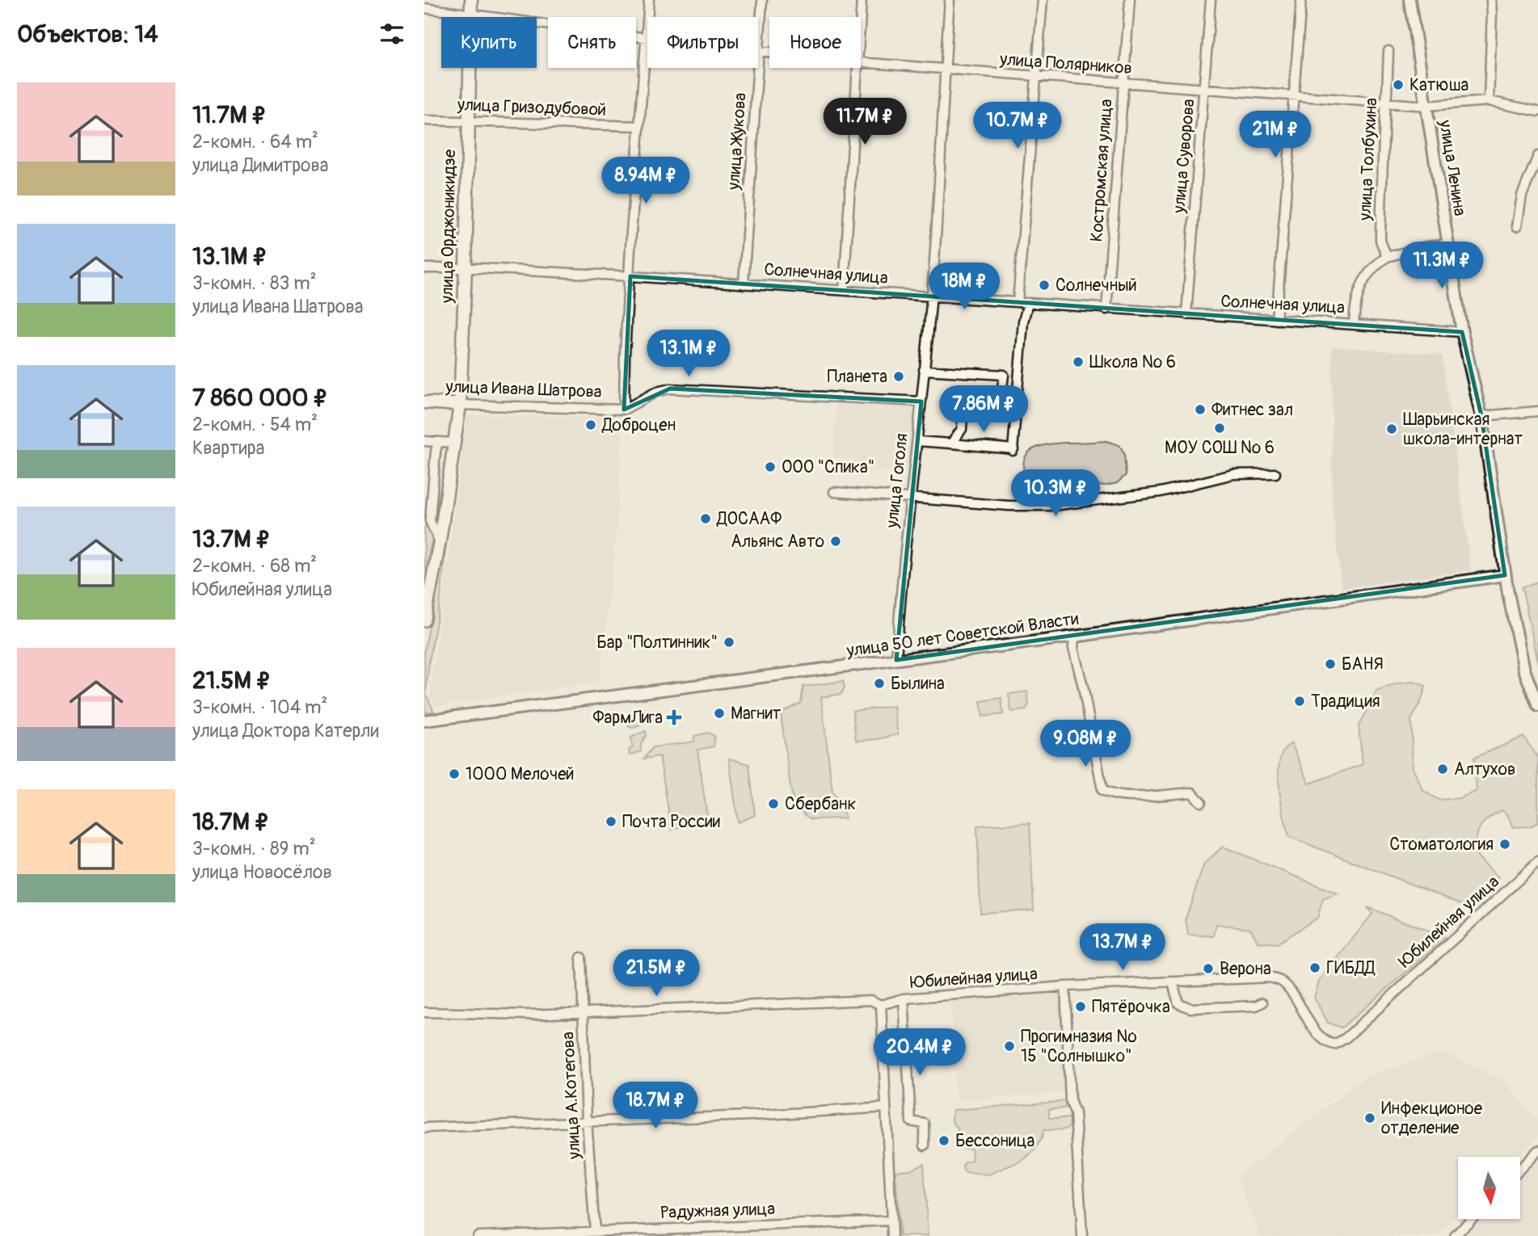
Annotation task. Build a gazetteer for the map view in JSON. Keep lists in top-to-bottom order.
{
  "streets": {
    "main road": ["улица Орджоникидзе", "улица Ивана Шатрова"],
    "street": [
      "улица Полярников",
      "улица Гризодубовой",
      "улица Жукова",
      "улица Суворова",
      "улица Толбухина",
      "улица Ленина",
      "Костромская улица",
      "Солнечная улица",
      "улица Гоголя",
      "улица 50 лет Советской Власти",
      "Юбилейная улица",
      "улица А.Котегова",
      "Радужная улица"
    ]
  },
  "crossings": [
    ["улица Полярников", "улица Жукова"],
    ["улица Полярников", "улица Суворова"],
    ["улица Полярников", "улица Толбухина"],
    ["улица Полярников", "улица Ленина"],
    ["улица Полярников", "Костромская улица"],
    ["улица Полярников", "улица Орджоникидзе"],
    ["улица Полярников", "улица Гоголя"],
    ["улица Гризодубовой", "улица Орджоникидзе"],
    ["улица Жукова", "Солнечная улица"],
    ["улица Суворова", "Солнечная улица"],
    ["улица Ленина", "Солнечная улица"],
    ["улица Ленина", "улица 50 лет Советской Власти"],
    ["Костромская улица", "Солнечная улица"],
    ["улица Орджоникидзе", "Солнечная улица"],
    ["улица Орджоникидзе", "улица Ивана Шатрова"],
    ["Солнечная улица", "улица Гоголя"],
    ["улица Ивана Шатрова", "улица Гоголя"],
    ["улица Гоголя", "улица 50 лет Советской Власти"],
    ["улица А.Котегова", "Радужная улица"]
  ],
  "places": {
    "other": [
      "Катюша",
      "Солнечный",
      "Школа № 6",
      "Планета",
      "Фитнес зал",
      "Доброцен",
      "МОУ СОШ № 6",
      "Шарьинская школа-интернат",
      "ООО \"Спика\"",
      "ДОСААФ",
      "Альянс Авто",
      "Бар \"Полтинник\"",
      "БАНЯ",
      "Былина",
      "Традиция",
      "Магнит",
      "Алтухов",
      "1000 Мелочей",
      "Сбербанк",
      "Почта России",
      "Стоматология",
      "ГИБДД",
      "Верона",
      "Пятёрочка",
      "Прогимназия № 15 \"Солнышко\"",
      "Инфекционое отделение",
      "Бессоница"
    ],
    "health": ["ФармЛига"]
  },
  "north": "bottom",
  "page": {
    "heading": "Объектов: 14",
    "chip": [
      "Купить",
      "Снять",
      "Фильтры",
      "Новое"
    ],
    "list": [
      {
        "name": "11.7M ₽",
        "note": "2-комн. · 64 m² · улица Димитрова"
      },
      {
        "name": "13.1M ₽",
        "note": "3-комн. · 83 m² · улица Ивана Шатрова"
      },
      {
        "name": "7 860 000 ₽",
        "note": "2-комн. · 54 m² · Квартира"
      },
      {
        "name": "13.7M ₽",
        "note": "2-комн. · 68 m² · Юбилейная улица"
      },
      {
        "name": "21.5M ₽",
        "note": "3-комн. · 104 m² · улица Доктора Катерли"
      },
      {
        "name": "18.7M ₽",
        "note": "3-комн. · 89 m² · улица Новосёлов"
      }
    ],
    "price": [
      "11.7M ₽",
      "10.7M ₽",
      "21M ₽",
      "8.94M ₽",
      "11.3M ₽",
      "18M ₽",
      "13.1M ₽",
      "7.86M ₽",
      "10.3M ₽",
      "9.08M ₽",
      "13.7M ₽",
      "21.5M ₽",
      "20.4M ₽",
      "18.7M ₽"
    ]
  }
}
